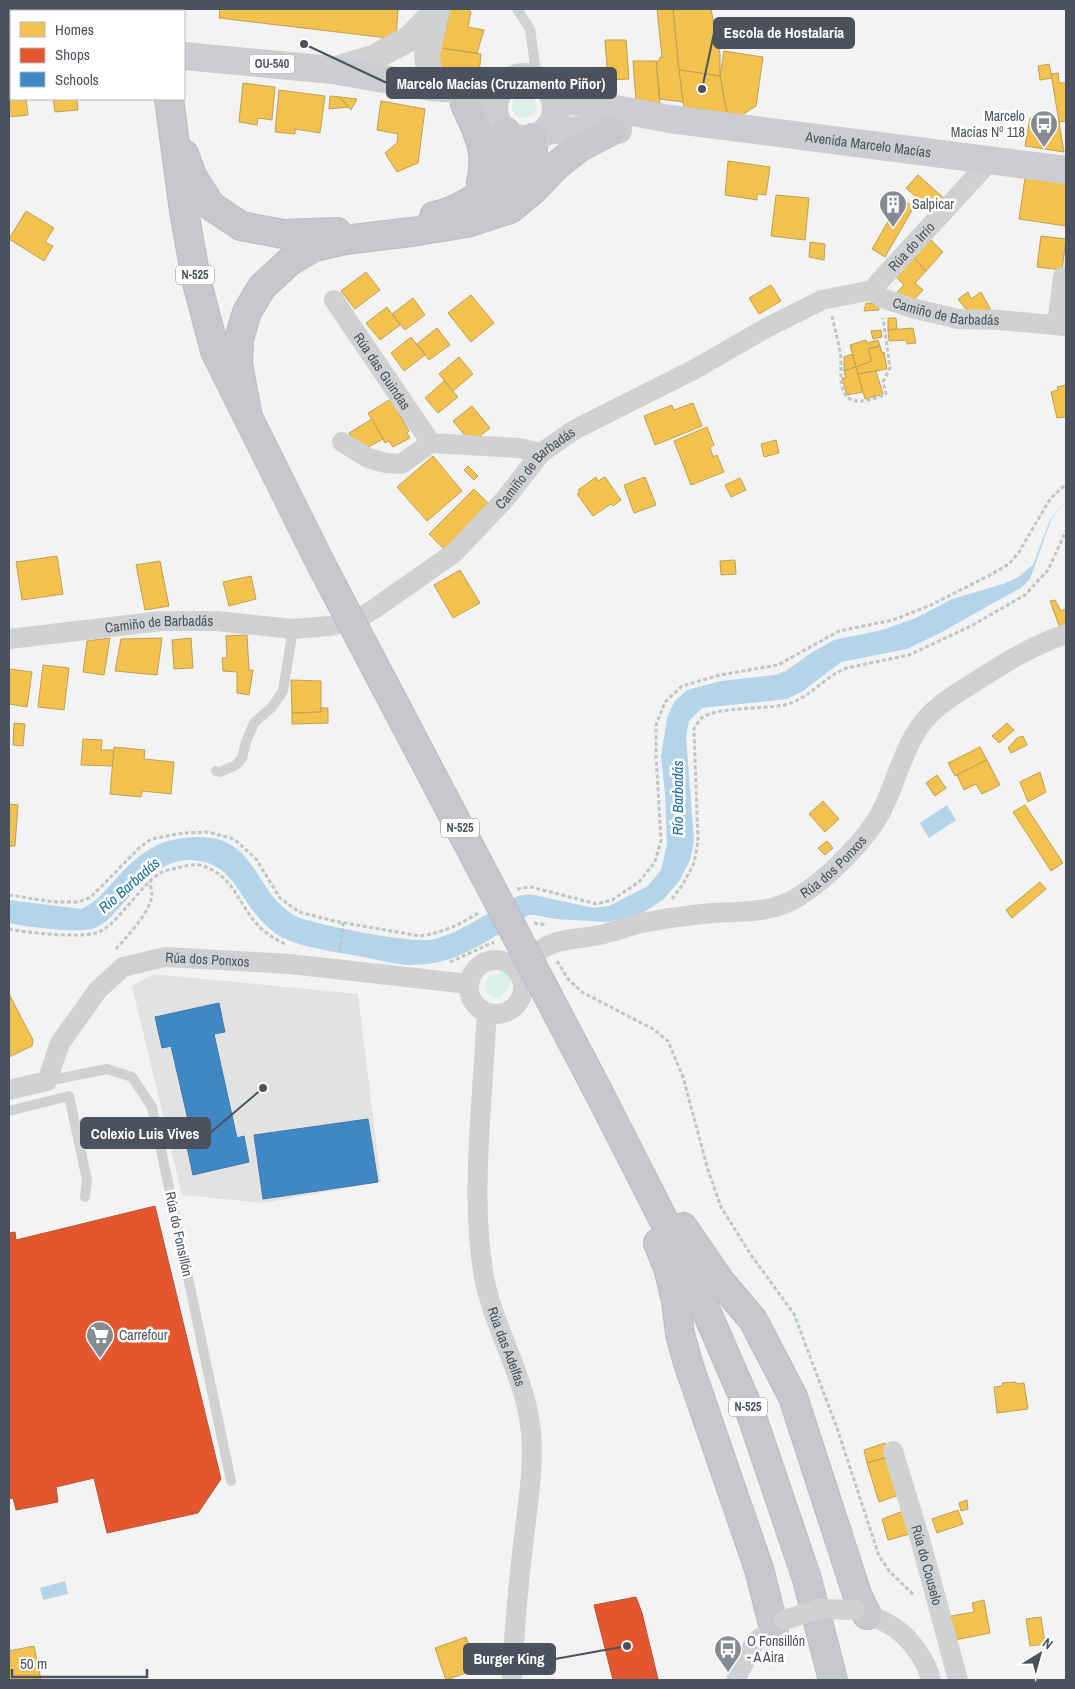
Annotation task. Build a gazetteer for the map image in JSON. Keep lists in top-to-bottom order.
{
  "streets": {
    "highway": ["N-525"],
    "main road": ["OU-540", "Avenida Marcelo Macías"],
    "street": [
      "Rúa do Irrio",
      "Camiño de Barbadás",
      "Rúa das Guindas",
      "Rúa dos Ponxos",
      "Rúa das Adelfas",
      "Rúa do Couselo"
    ],
    "lane": ["Rúa do Fonsillón"]
  },
  "crossings": [
    ["OU-540", "Avenida Marcelo Macías"],
    ["Avenida Marcelo Macías", "Rúa do Irrio"],
    ["Rúa do Irrio", "Camiño de Barbadás"],
    ["Rúa dos Ponxos", "Rúa do Fonsillón"],
    ["Rúa dos Ponxos", "Rúa das Adelfas"]
  ],
  "water": ["Río Barbadás"],
  "places": {
    "other": [
      "Marcelo Macías (Cruzamento Piñor)",
      "Escola de Hostalaría",
      "Colexio Luis Vives",
      "Burger King"
    ],
    "bus stop": ["Marcelo Macías Nº 118", "O Fonsillón - A Aira"],
    "building": ["Salpicar"],
    "supermarket": ["Carrefour"]
  },
  "legend": ["Homes", "Shops", "Schools"],
  "scale_bar": "50 m",
  "north": "top right"
}
